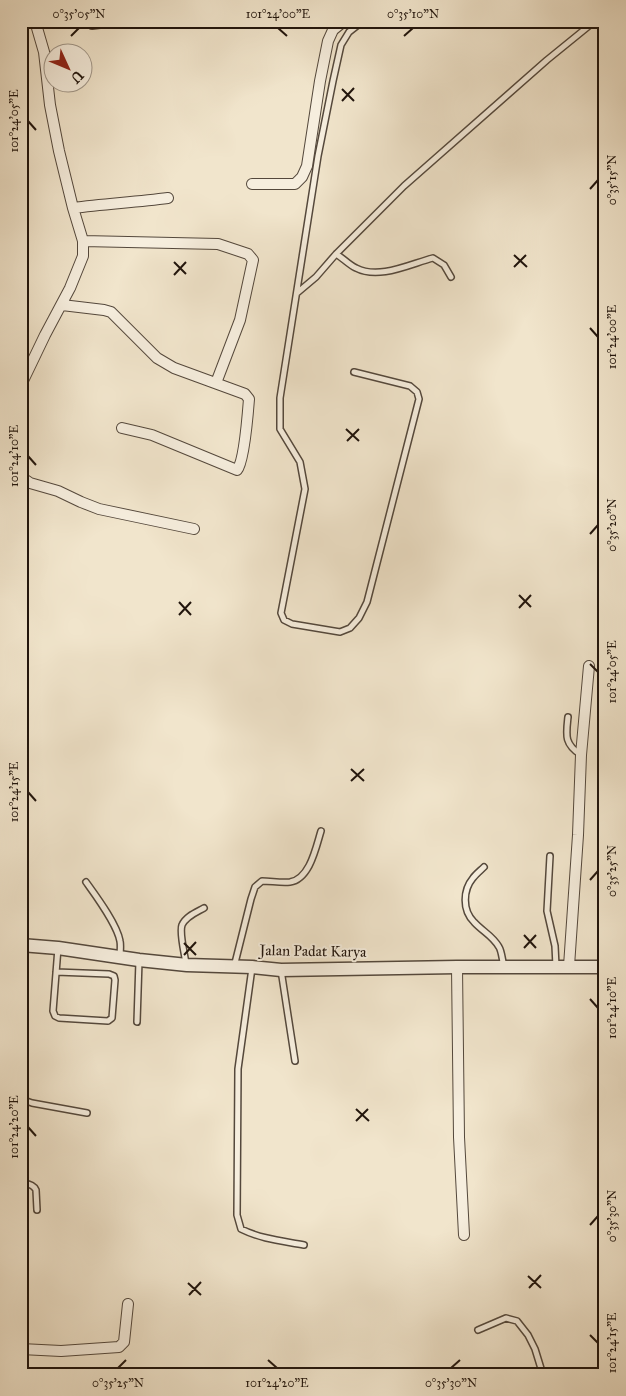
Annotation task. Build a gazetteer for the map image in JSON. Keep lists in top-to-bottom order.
{
  "streets": {
    "street": ["Jalan Padat Karya"]
  },
  "north": "bottom right",
  "coordinates": [
    "0°35'05\"N",
    "101°24'00\"E",
    "0°35'10\"N",
    "101°24'05\"E",
    "0°35'15\"N",
    "101°24'10\"E",
    "0°35'20\"N",
    "101°24'15\"E",
    "0°35'25\"N",
    "101°24'20\"E",
    "0°35'30\"N"
  ]
}
